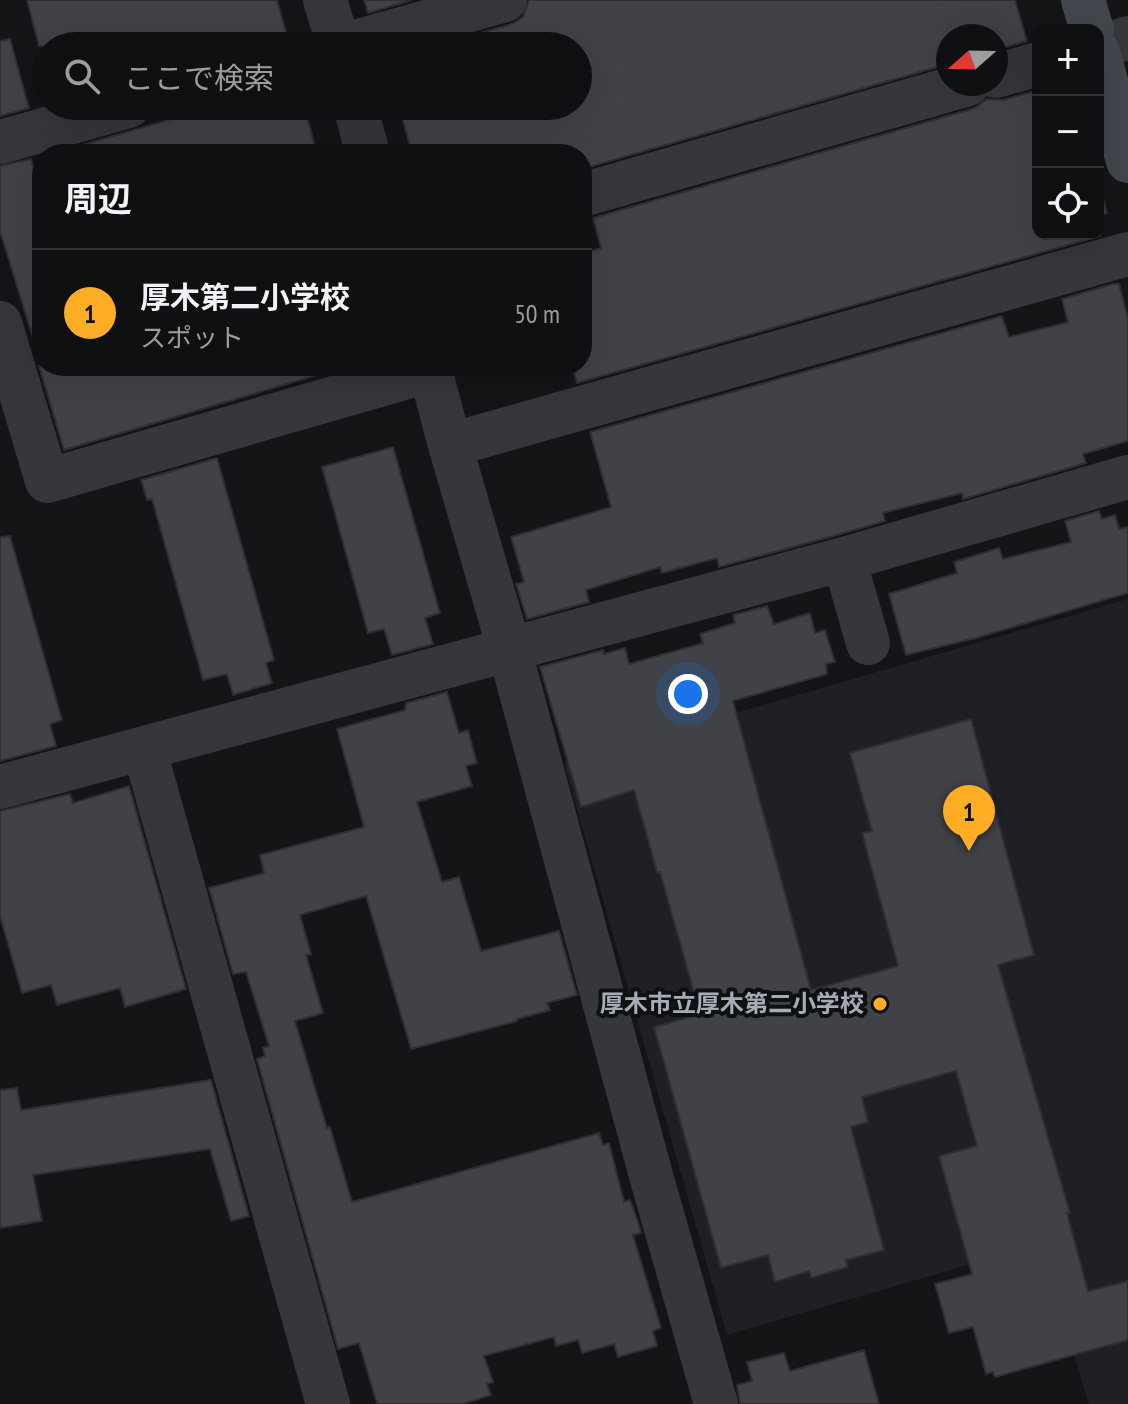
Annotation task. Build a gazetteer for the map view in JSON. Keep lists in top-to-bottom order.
{
  "places": ["厚木市立厚木第二小学校"],
  "north": "left",
  "page": {
    "map_buttons": ["+", "−"],
    "search": "ここで検索",
    "heading": "周辺",
    "list": [
      {
        "mark": "1",
        "name": "厚木第二小学校",
        "note": "スポット",
        "value": "50 m"
      }
    ],
    "pins": "1"
  }
}
